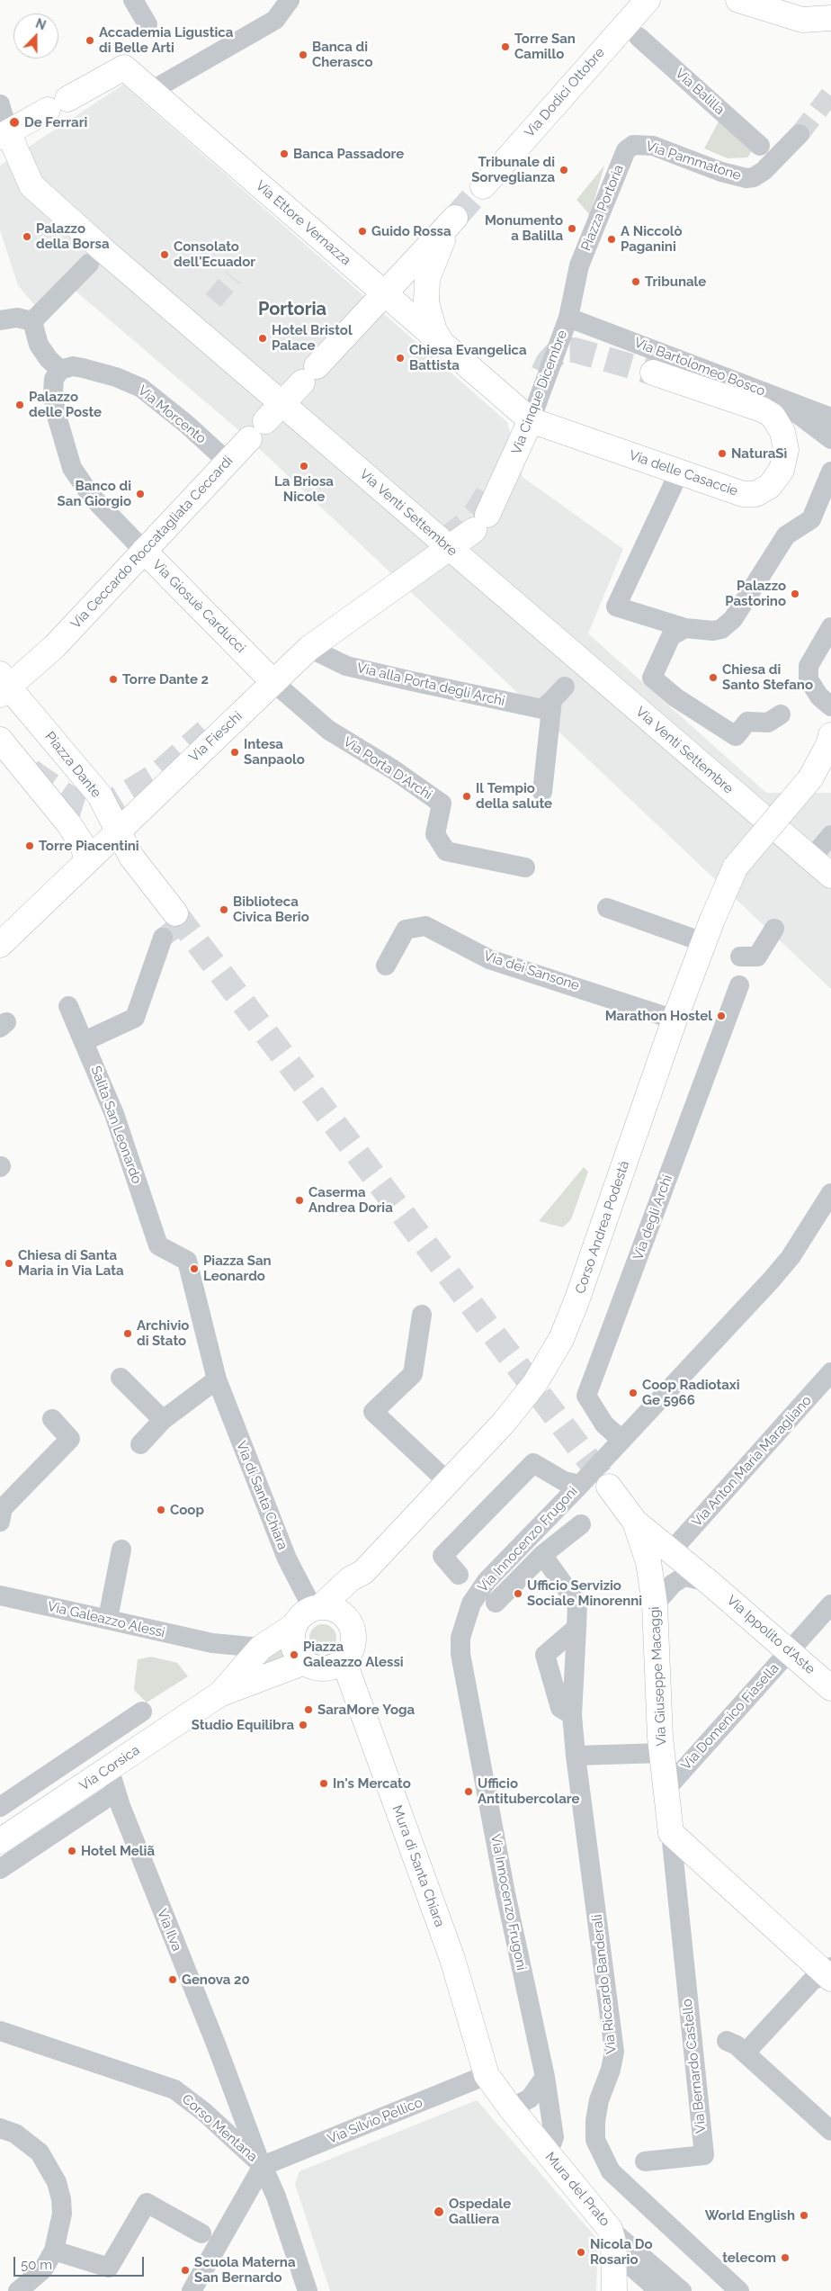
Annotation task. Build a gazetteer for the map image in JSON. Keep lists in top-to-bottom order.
{
  "streets": {
    "street": [
      "Via Balilla",
      "Via Dodici Ottobre",
      "Via Pammatone",
      "Piazza Portoria",
      "Via Ettore Vernazza",
      "Via Bartolomeo Bosco",
      "Via Cinque Dicembre",
      "Via Morcento",
      "Via delle Casaccie",
      "Via Venti Settembre",
      "Via Ceccardo Roccatagliata Ceccardi",
      "Via Giosuè Carducci",
      "Via alla Porta degli Archi",
      "Via Fieschi",
      "Piazza Dante",
      "Via Porta D'Archi",
      "Via dei Sansone",
      "Salita San Leonardo",
      "Via degli Archi",
      "Corso Andrea Podestà",
      "Via Anton Maria Maragliano",
      "Via di Santa Chiara",
      "Via Innocenzo Frugoni",
      "Via Galeazzo Alessi",
      "Via Ippolito d'Aste",
      "Via Giuseppe Macaggi",
      "Via Domenico Fiasella",
      "Via Corsica",
      "Mura di Santa Chiara",
      "Via Ilva",
      "Via Riccardo Banderali",
      "Via Bernardo Castello",
      "Via Silvio Pellico",
      "Corso Mentana",
      "Mura del Prato"
    ]
  },
  "crossings": [
    ["Via Pammatone", "Piazza Portoria"],
    ["Piazza Portoria", "Via Cinque Dicembre"],
    ["Via Ettore Vernazza", "Via Cinque Dicembre"],
    ["Via Ettore Vernazza", "Via delle Casaccie"],
    ["Via Ettore Vernazza", "Via Venti Settembre"],
    ["Via Ettore Vernazza", "Via Ceccardo Roccatagliata Ceccardi"],
    ["Via Bartolomeo Bosco", "Via Cinque Dicembre"],
    ["Via Bartolomeo Bosco", "Via delle Casaccie"],
    ["Via Cinque Dicembre", "Via delle Casaccie"],
    ["Via Cinque Dicembre", "Via Venti Settembre"],
    ["Via Cinque Dicembre", "Via Fieschi"],
    ["Via Morcento", "Via Ceccardo Roccatagliata Ceccardi"],
    ["Via Morcento", "Via Giosuè Carducci"],
    ["Via Venti Settembre", "Via Ceccardo Roccatagliata Ceccardi"],
    ["Via Venti Settembre", "Via Fieschi"],
    ["Via Ceccardo Roccatagliata Ceccardi", "Via Giosuè Carducci"],
    ["Via Ceccardo Roccatagliata Ceccardi", "Piazza Dante"],
    ["Via Giosuè Carducci", "Via Fieschi"],
    ["Via Giosuè Carducci", "Via Porta D'Archi"],
    ["Via alla Porta degli Archi", "Via Fieschi"],
    ["Via Fieschi", "Piazza Dante"],
    ["Via Fieschi", "Via Porta D'Archi"],
    ["Via dei Sansone", "Corso Andrea Podestà"],
    ["Salita San Leonardo", "Via di Santa Chiara"],
    ["Via degli Archi", "Via Innocenzo Frugoni"],
    ["Corso Andrea Podestà", "Via di Santa Chiara"],
    ["Corso Andrea Podestà", "Mura di Santa Chiara"],
    ["Via Anton Maria Maragliano", "Via Ippolito d'Aste"],
    ["Via di Santa Chiara", "Mura di Santa Chiara"],
    ["Via Innocenzo Frugoni", "Mura del Prato"],
    ["Via Ippolito d'Aste", "Via Giuseppe Macaggi"],
    ["Via Ippolito d'Aste", "Via Domenico Fiasella"],
    ["Via Giuseppe Macaggi", "Via Domenico Fiasella"],
    ["Via Giuseppe Macaggi", "Via Bernardo Castello"],
    ["Via Corsica", "Via Ilva"],
    ["Mura di Santa Chiara", "Via Silvio Pellico"],
    ["Mura di Santa Chiara", "Mura del Prato"],
    ["Via Ilva", "Via Silvio Pellico"],
    ["Via Ilva", "Corso Mentana"],
    ["Via Silvio Pellico", "Corso Mentana"],
    ["Via Silvio Pellico", "Mura del Prato"]
  ],
  "districts": ["Portoria"],
  "places": [
    "Accademia Ligustica di Belle Arti",
    "Torre San Camillo",
    "Banca di Cherasco",
    "De Ferrari",
    "Banca Passadore",
    "Tribunale di Sorveglianza",
    "Monumento a Balilla",
    "Guido Rossa",
    "Palazzo della Borsa",
    "A Niccolò Paganini",
    "Consolato dell'Ecuador",
    "Tribunale",
    "Hotel Bristol Palace",
    "Chiesa Evangelica Battista",
    "Palazzo delle Poste",
    "NaturaSì",
    "La Briosa Nicole",
    "Banco di San Giorgio",
    "Palazzo Pastorino",
    "Chiesa di Santo Stefano",
    "Torre Dante 2",
    "Intesa Sanpaolo",
    "Il Tempio della salute",
    "Torre Piacentini",
    "Biblioteca Civica Berio",
    "Marathon Hostel",
    "Caserma Andrea Doria",
    "Chiesa di Santa Maria in Via Lata",
    "Piazza San Leonardo",
    "Archivio di Stato",
    "Coop Radiotaxi Ge 5966",
    "Coop",
    "Ufficio Servizio Sociale Minorenni",
    "Piazza Galeazzo Alessi",
    "SaraMore Yoga",
    "Studio Equilibra",
    "In's Mercato",
    "Ufficio Antitubercolare",
    "Hotel Meliã",
    "Genova 20",
    "Ospedale Galliera",
    "World English",
    "Nicola Do Rosario",
    "telecom",
    "Scuola Materna San Bernardo"
  ],
  "scale_bar": "50 m",
  "north": "top"
}
